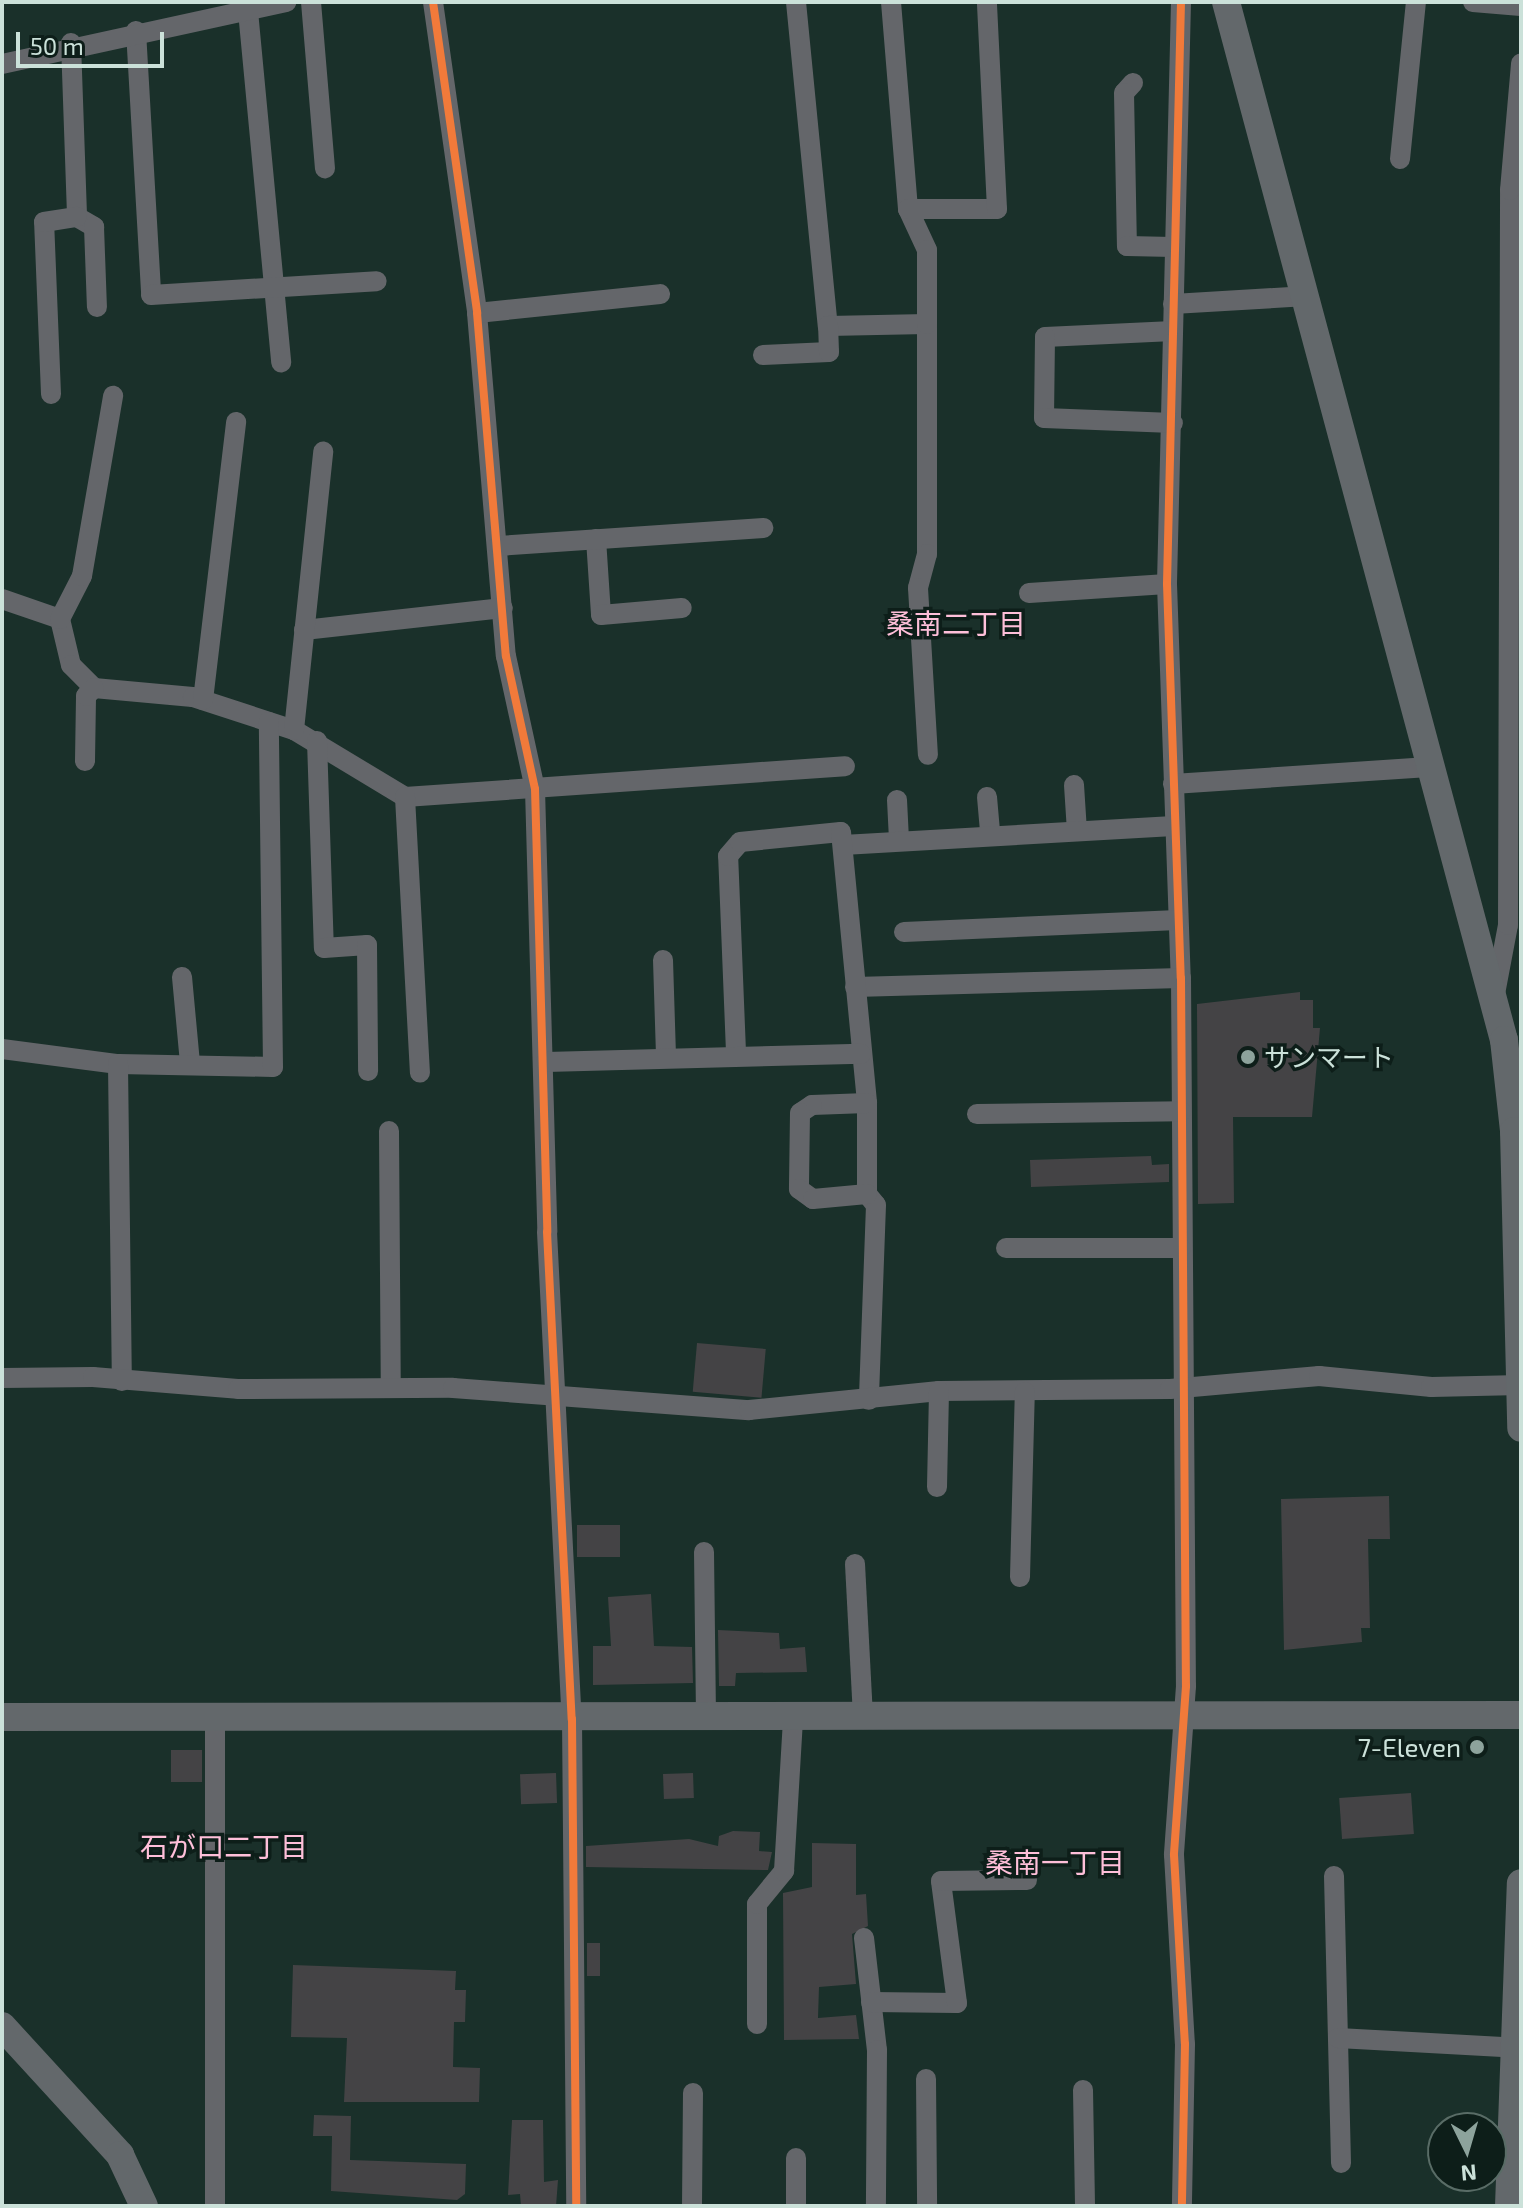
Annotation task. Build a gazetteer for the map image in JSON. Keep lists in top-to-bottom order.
{
  "districts": ["桑南二丁目", "石が口二丁目", "桑南一丁目"],
  "places": ["サンマート", "7-Eleven"],
  "scale_bar": "50 m",
  "north": "bottom"
}
